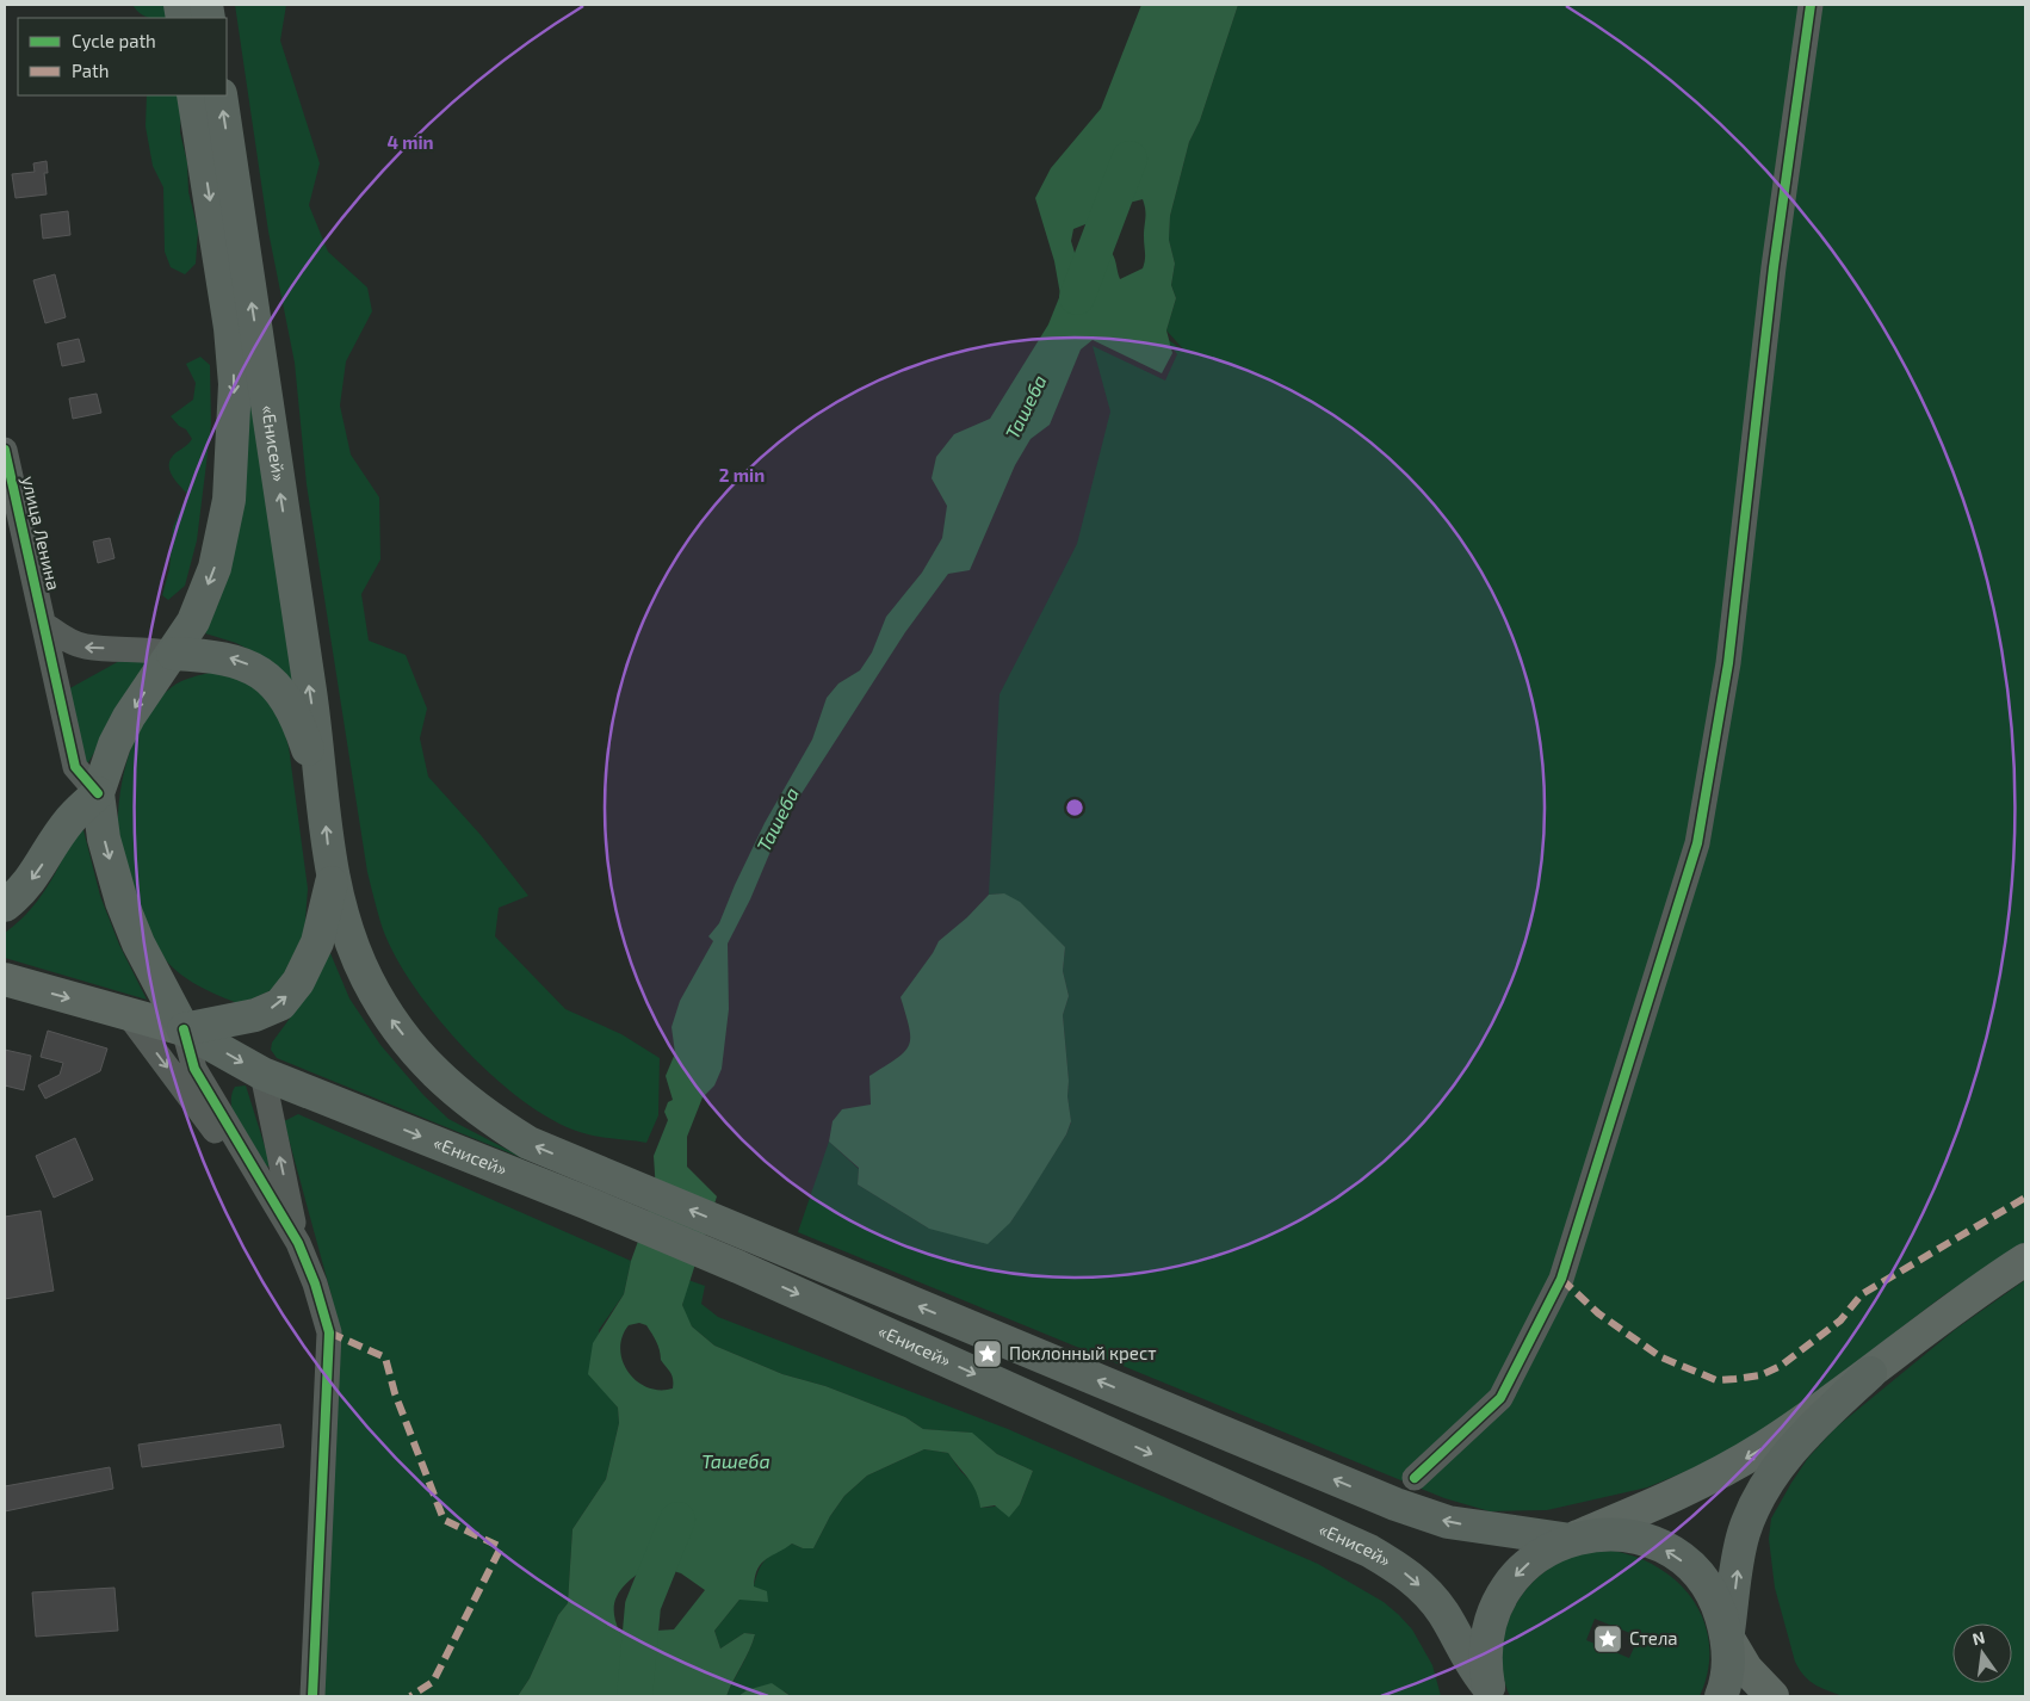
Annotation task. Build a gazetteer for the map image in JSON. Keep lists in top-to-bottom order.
{
  "streets": {
    "highway": ["«Енисей»"],
    "street": ["улица Ленина"]
  },
  "crossings": [
    ["«Енисей»", "улица Ленина"]
  ],
  "water": ["Ташеба"],
  "places": {
    "place": ["Поклонный крест", "Стела"]
  },
  "legend": ["Cycle path", "Path"],
  "north": "top",
  "rings": ["4 min", "2 min"]
}
